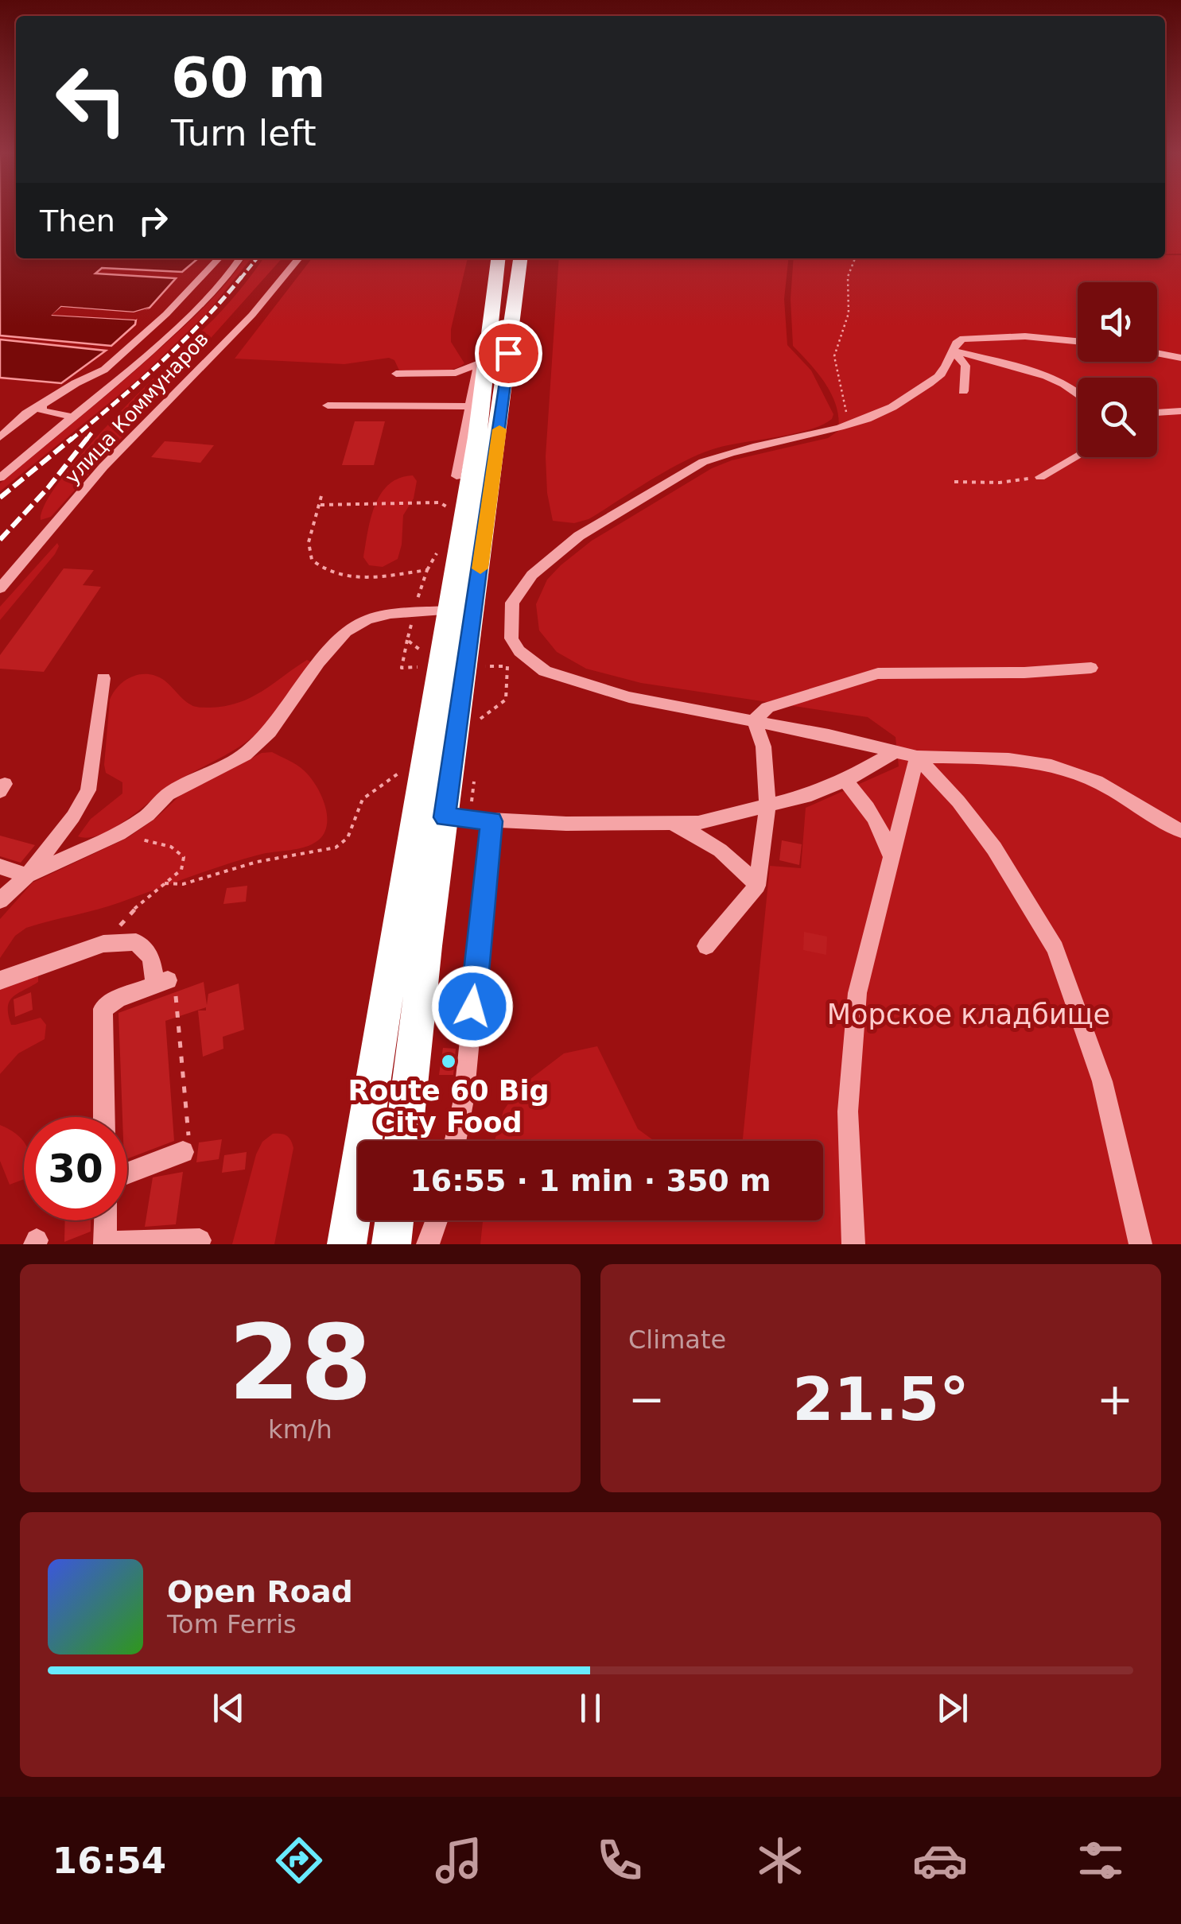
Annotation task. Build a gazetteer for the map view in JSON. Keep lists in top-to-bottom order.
{
  "streets": {
    "street": ["улица Коммунаров"]
  },
  "parks": ["Морское кладбище"],
  "places": ["Route 60 Big City Food"],
  "page": {
    "turn": ["60 m", "Turn left"],
    "then": "Then",
    "limit": "30",
    "trip": "16:55 · 1 min · 350 m",
    "tile": [
      ["28", "km/h"],
      "Climate"
    ],
    "heat": ["−", "21.5°", "+"],
    "song": ["Open Road", "Tom Ferris"],
    "tabs": "16:54"
  }
}
